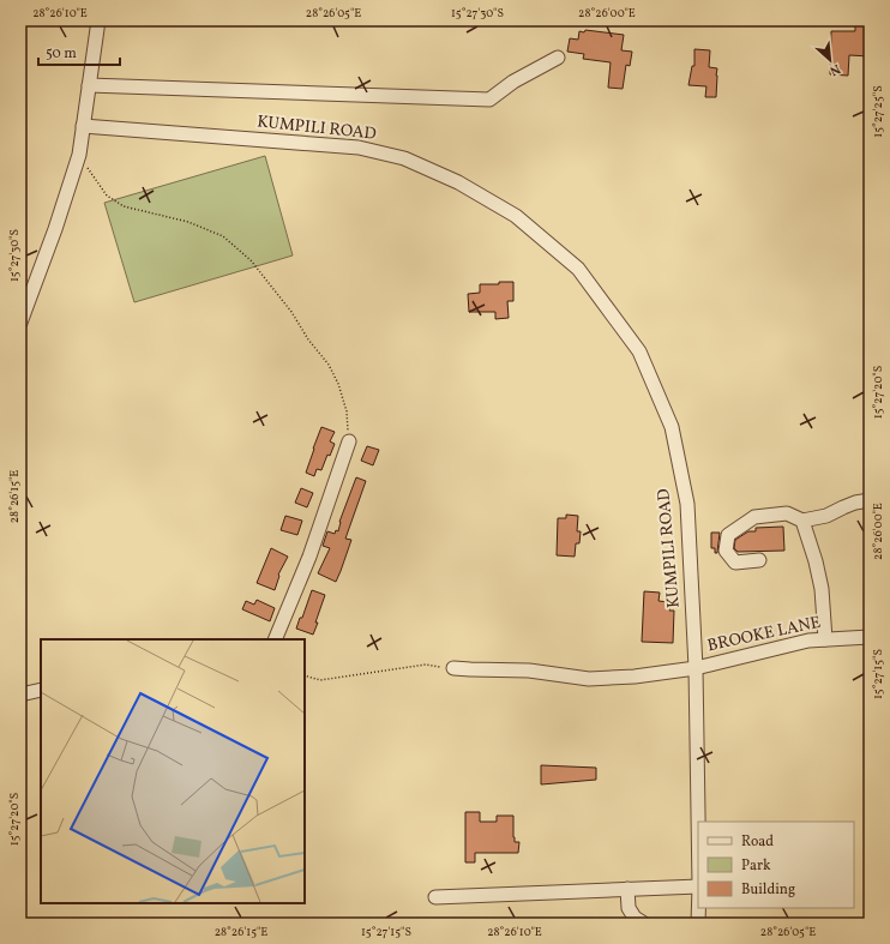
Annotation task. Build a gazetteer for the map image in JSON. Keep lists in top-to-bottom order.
{
  "streets": {
    "street": ["KUMPILI ROAD", "BROOKE LANE"]
  },
  "crossings": [
    ["KUMPILI ROAD", "BROOKE LANE"]
  ],
  "legend": ["Road", "Park", "Building"],
  "scale_bar": "50 m",
  "north": "bottom right",
  "coordinates": [
    "28°26'10\"E",
    "28°26'05\"E",
    "15°27'30\"S",
    "28°26'00\"E",
    "15°27'25\"S",
    "15°27'20\"S",
    "28°26'15\"E",
    "15°27'15\"S"
  ]
}
